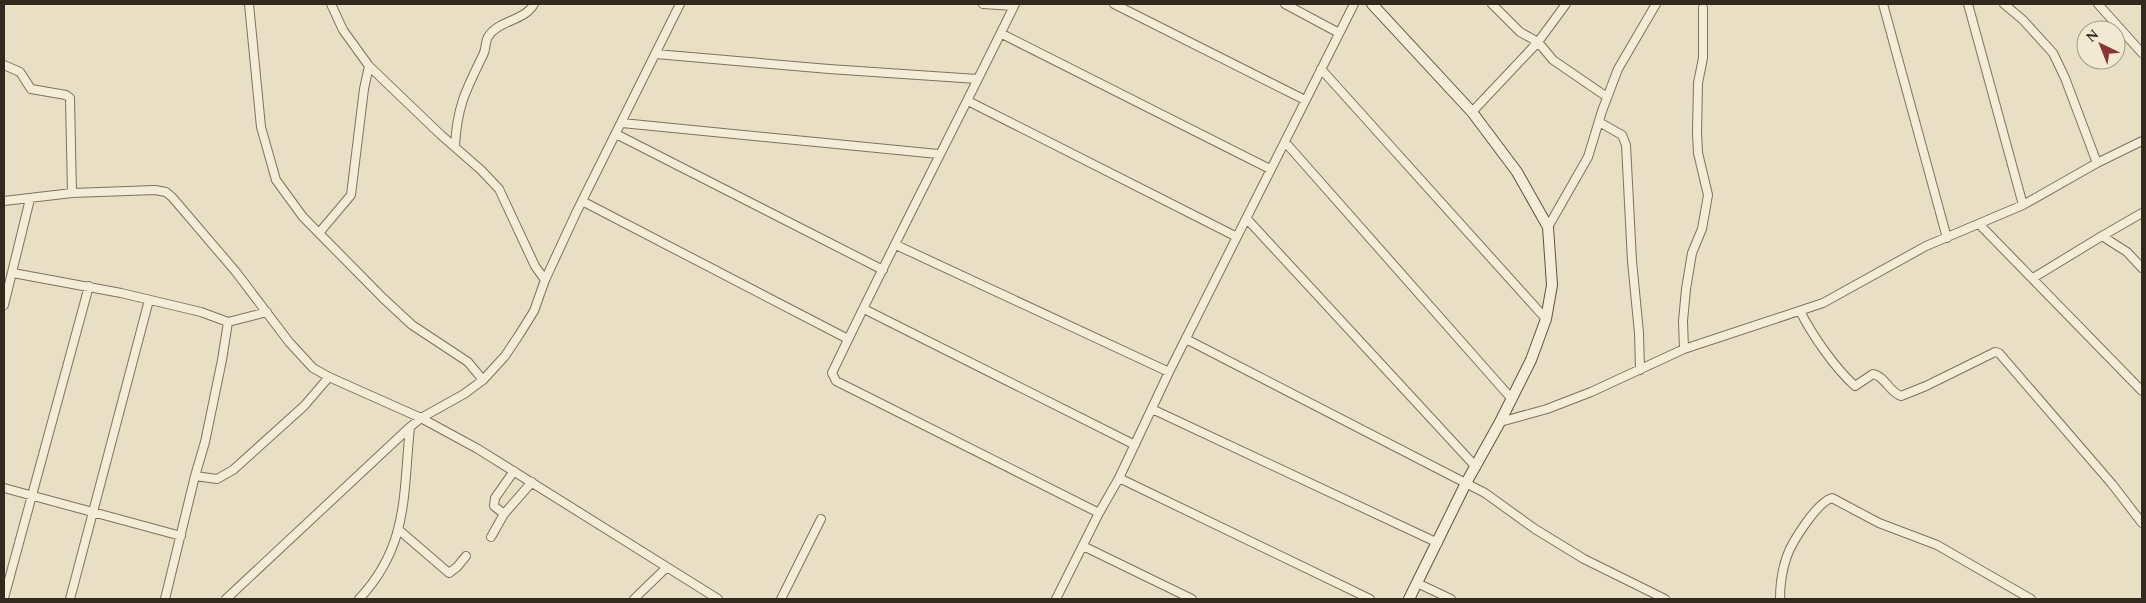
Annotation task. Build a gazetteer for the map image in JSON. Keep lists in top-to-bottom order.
{
  "north": "top left"
}
